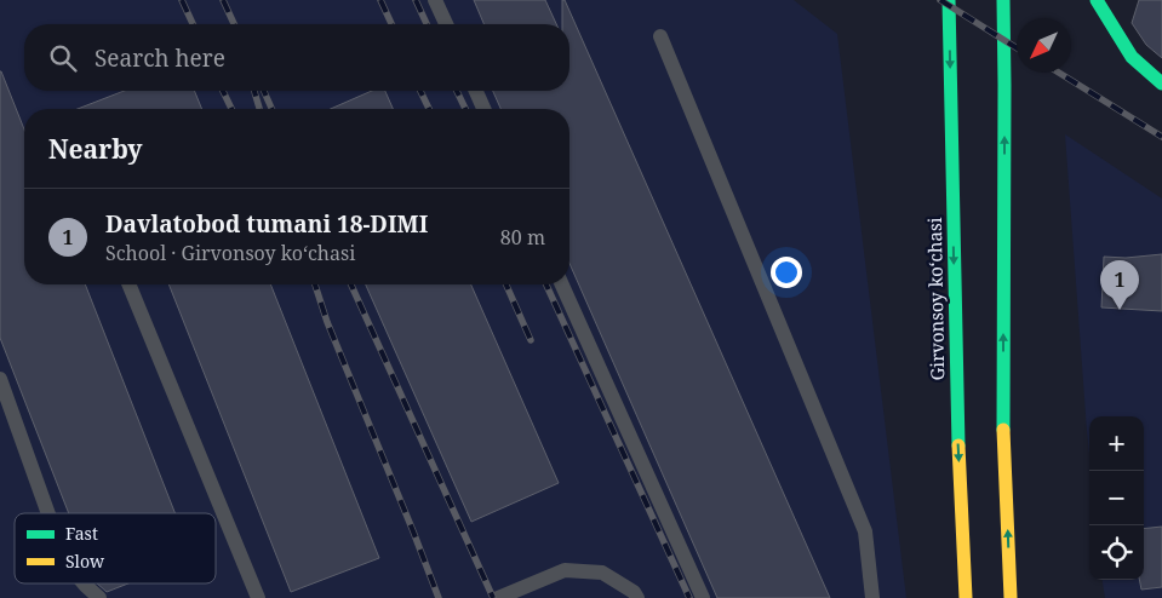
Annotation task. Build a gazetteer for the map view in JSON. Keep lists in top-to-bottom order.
{
  "streets": {
    "main road": ["Girvonsoy koʻchasi"]
  },
  "legend": ["Fast", "Slow"],
  "north": "bottom left",
  "page": {
    "search": "Search here",
    "heading": "Nearby",
    "list": [
      {
        "mark": "1",
        "name": "Davlatobod tumani 18-DIMI",
        "note": "School · Girvonsoy koʻchasi",
        "value": "80 m"
      }
    ],
    "pins": "1",
    "map_buttons": ["+", "−"]
  }
}
